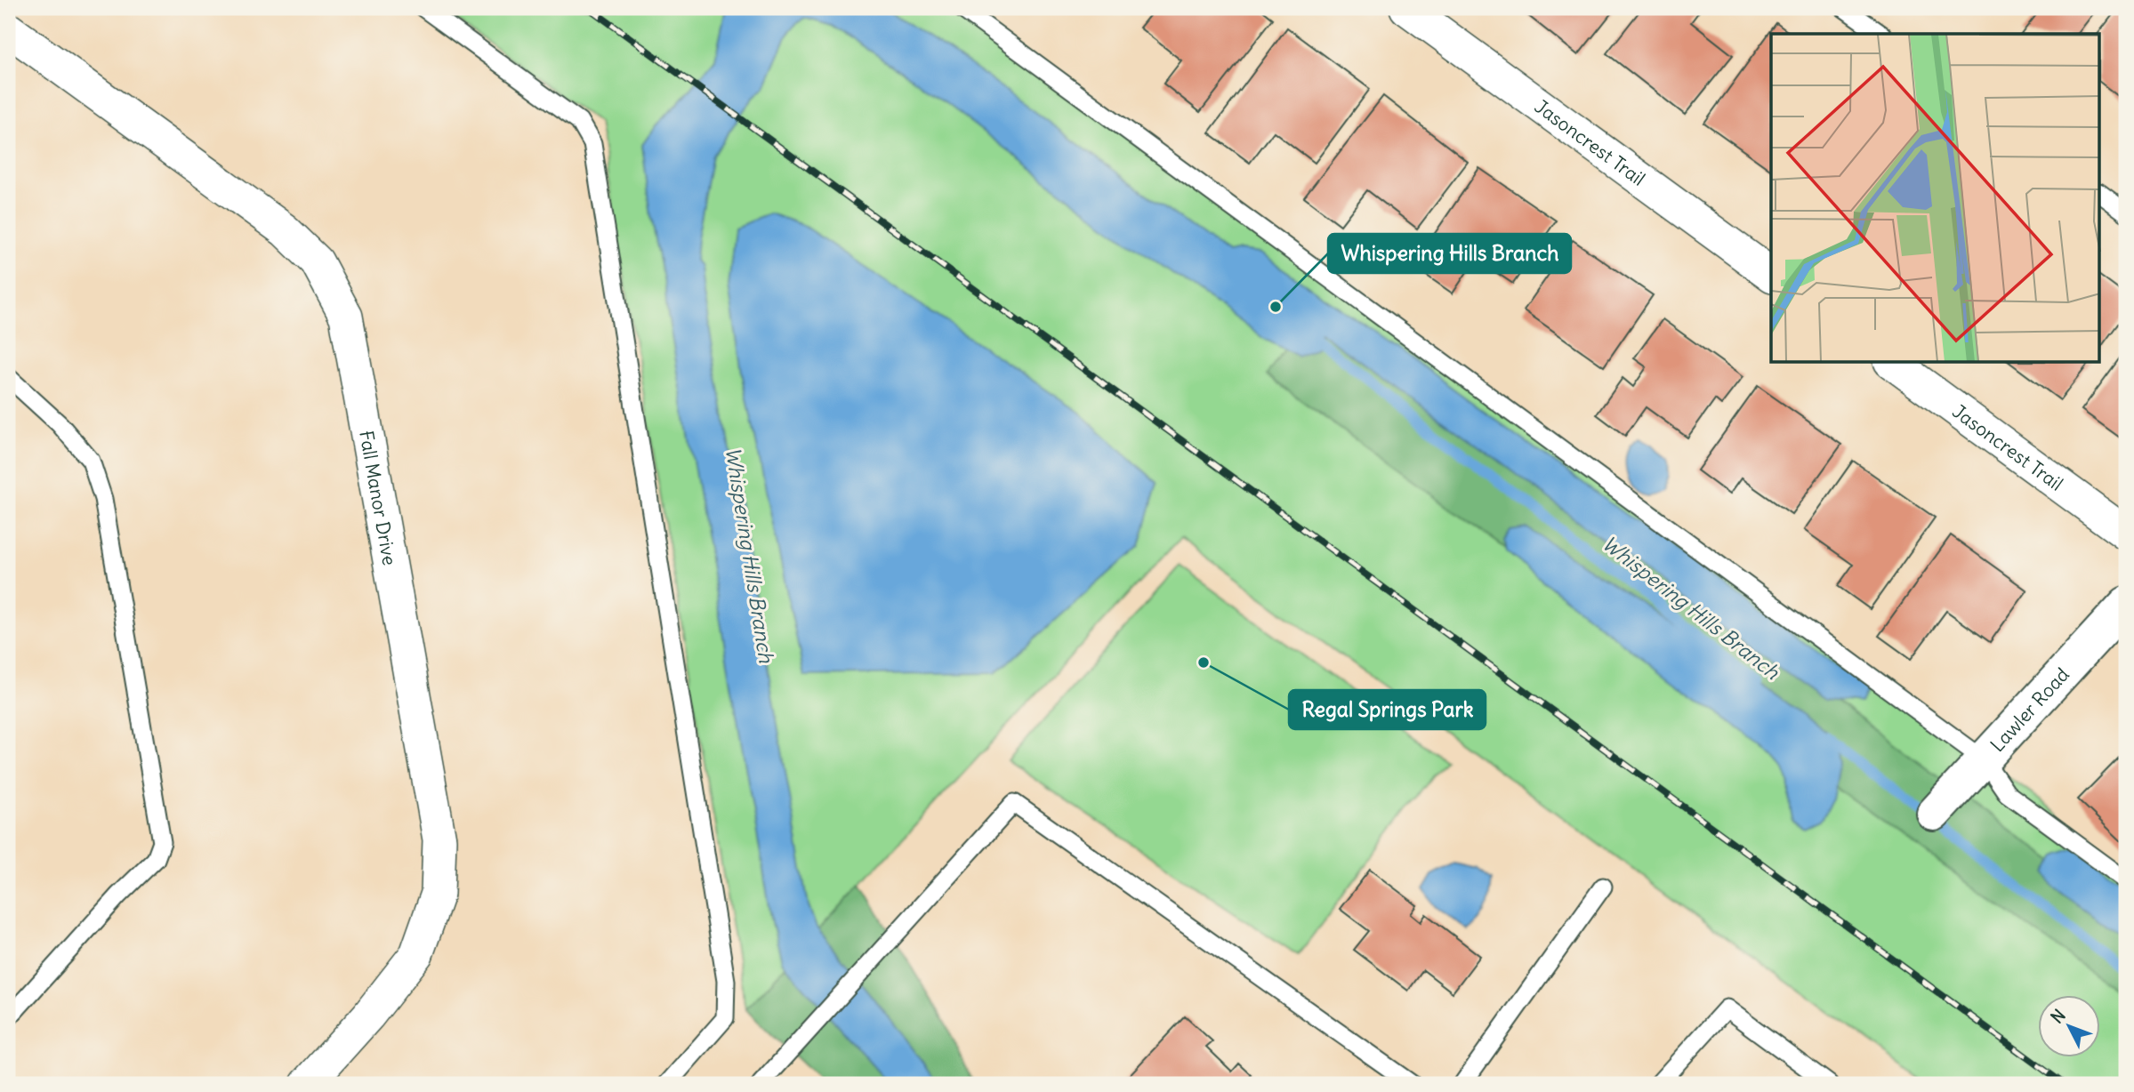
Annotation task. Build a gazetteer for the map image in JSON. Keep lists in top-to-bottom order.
{
  "streets": {
    "street": ["Jasoncrest Trail", "Fall Manor Drive", "Lawler Road"]
  },
  "water": ["Whispering Hills Branch"],
  "places": ["Whispering Hills Branch", "Regal Springs Park"],
  "north": "top left"
}
